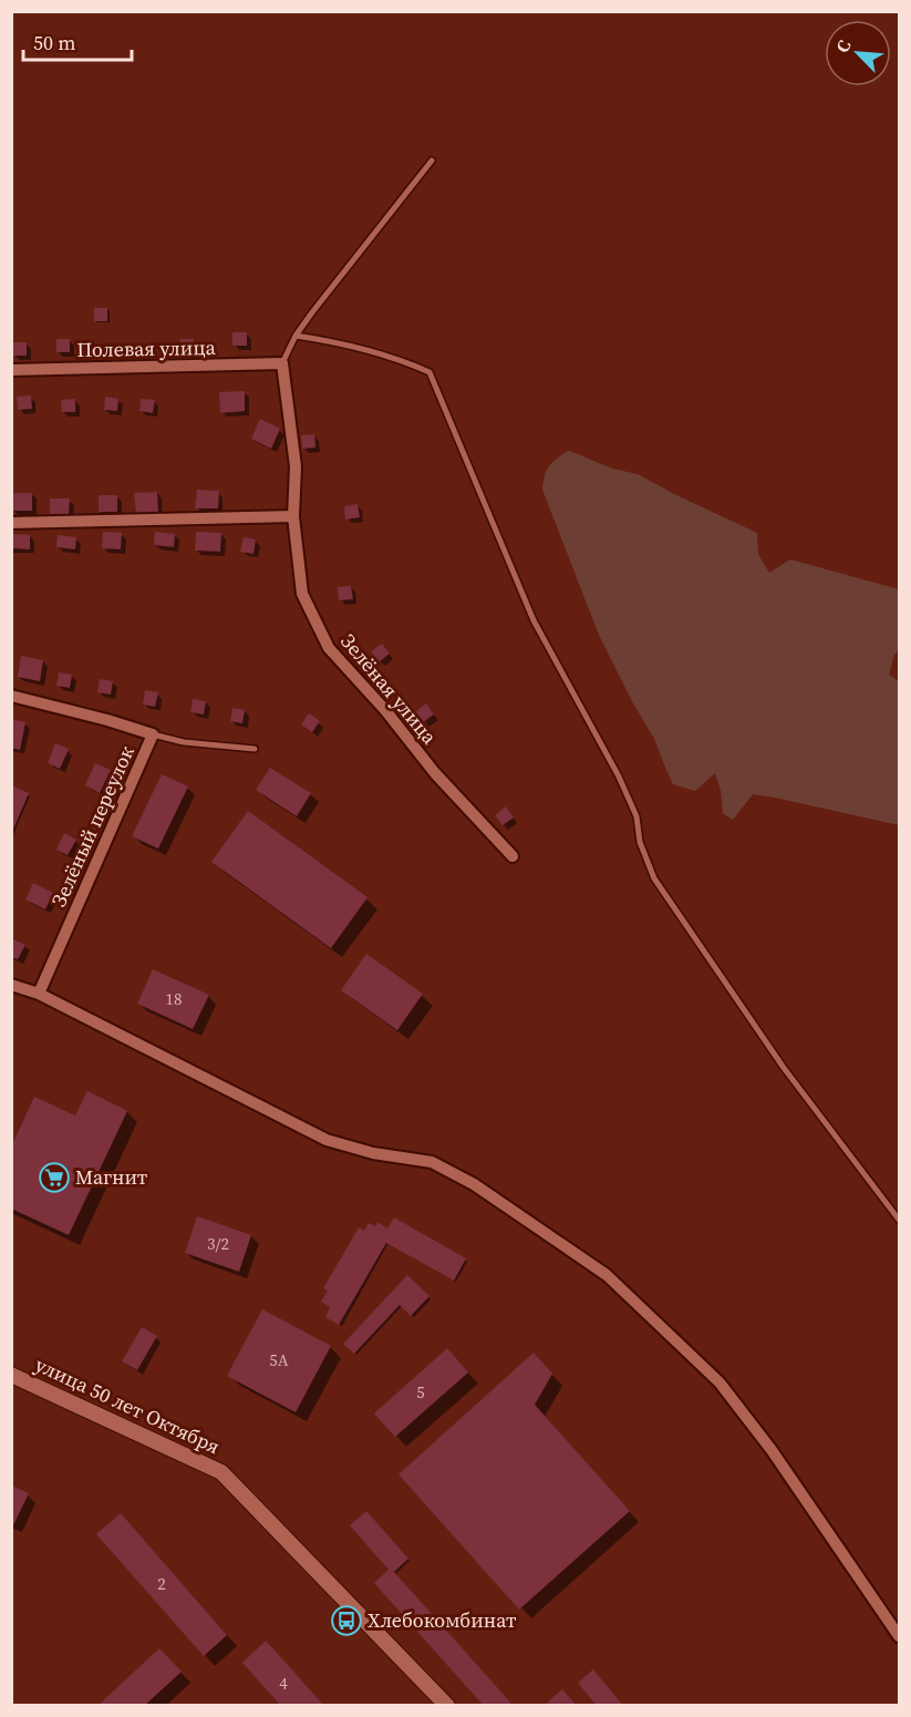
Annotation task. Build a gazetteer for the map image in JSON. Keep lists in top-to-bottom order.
{
  "streets": {
    "street": [
      "Полевая улица",
      "Зелёная улица",
      "Зелёный переулок",
      "улица 50 лет Октября"
    ]
  },
  "crossings": [
    ["Полевая улица", "Зелёная улица"]
  ],
  "places": {
    "supermarket": ["Магнит"],
    "bus stop": ["Хлебокомбинат"]
  },
  "house_numbers": [
    "18",
    "3/2",
    "5А",
    "5",
    "2",
    "4"
  ],
  "scale_bar": "50 m",
  "north": "top left"
}
